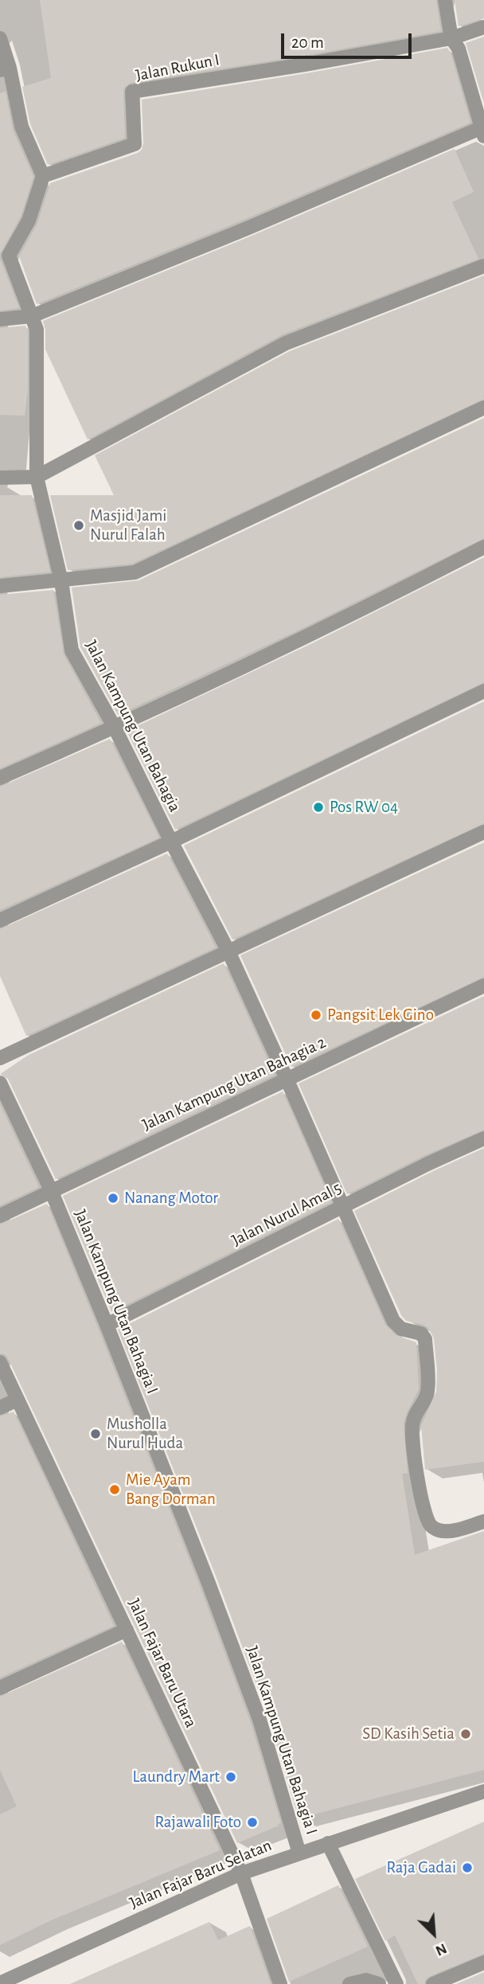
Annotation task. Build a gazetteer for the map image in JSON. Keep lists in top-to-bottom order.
{
  "streets": {
    "street": [
      "Jalan Rukun I",
      "Jalan Kampung Utan Bahagia",
      "Jalan Kampung Utan Bahagia 2",
      "Jalan Nurul Amal 5",
      "Jalan Kampung Utan Bahagia I",
      "Jalan Fajar Baru Utara",
      "Jalan Fajar Baru Selatan"
    ]
  },
  "crossings": [
    ["Jalan Rukun I", "Jalan Kampung Utan Bahagia"],
    ["Jalan Kampung Utan Bahagia", "Jalan Kampung Utan Bahagia 2"],
    ["Jalan Kampung Utan Bahagia", "Jalan Nurul Amal 5"],
    ["Jalan Kampung Utan Bahagia 2", "Jalan Kampung Utan Bahagia I"],
    ["Jalan Nurul Amal 5", "Jalan Kampung Utan Bahagia I"],
    ["Jalan Kampung Utan Bahagia I", "Jalan Fajar Baru Selatan"],
    ["Jalan Fajar Baru Utara", "Jalan Fajar Baru Selatan"]
  ],
  "places": [
    "Masjid Jami Nurul Falah",
    "Pos RW 04",
    "Pangsit Lek Gino",
    "Nanang Motor",
    "Musholla Nurul Huda",
    "Mie Ayam Bang Dorman",
    "SD Kasih Setia",
    "Laundry Mart",
    "Rajawali Foto",
    "Raja Gadai"
  ],
  "scale_bar": "20 m",
  "north": "bottom right"
}
